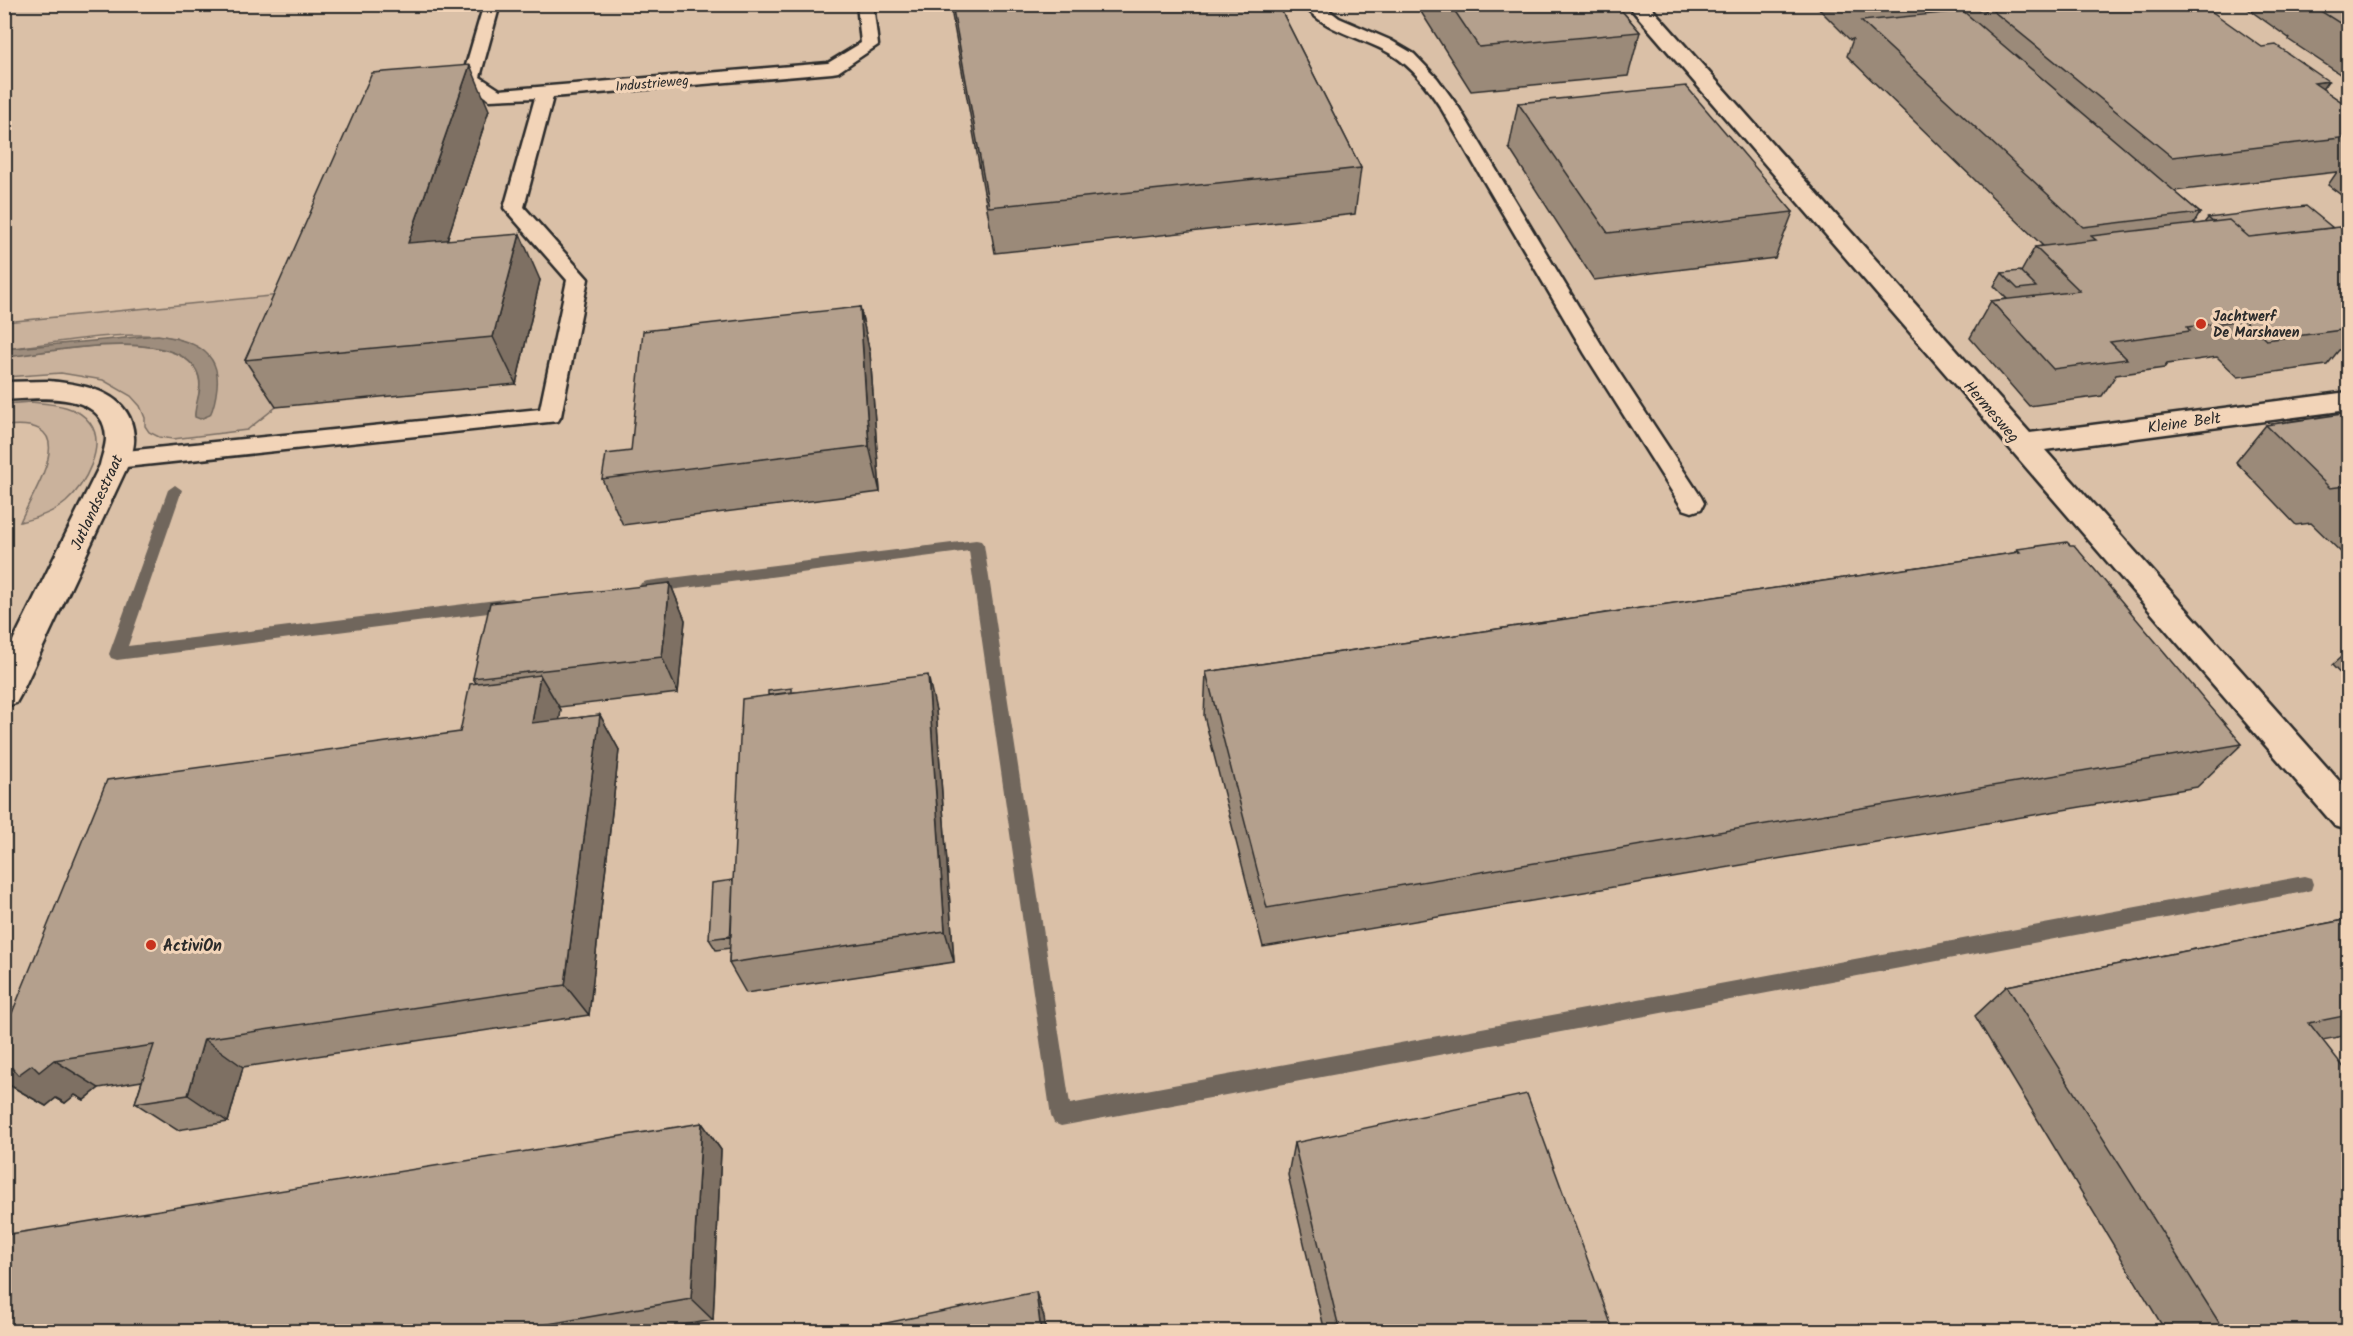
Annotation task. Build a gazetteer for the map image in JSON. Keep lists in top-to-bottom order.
{
  "streets": {
    "street": ["Hermesweg", "Kleine Belt", "Jutlandsestraat"],
    "lane": ["Industrieweg"]
  },
  "crossings": [
    ["Hermesweg", "Kleine Belt"]
  ],
  "places": ["Jachtwerf De Marshaven", "ActiviOn"]
}
